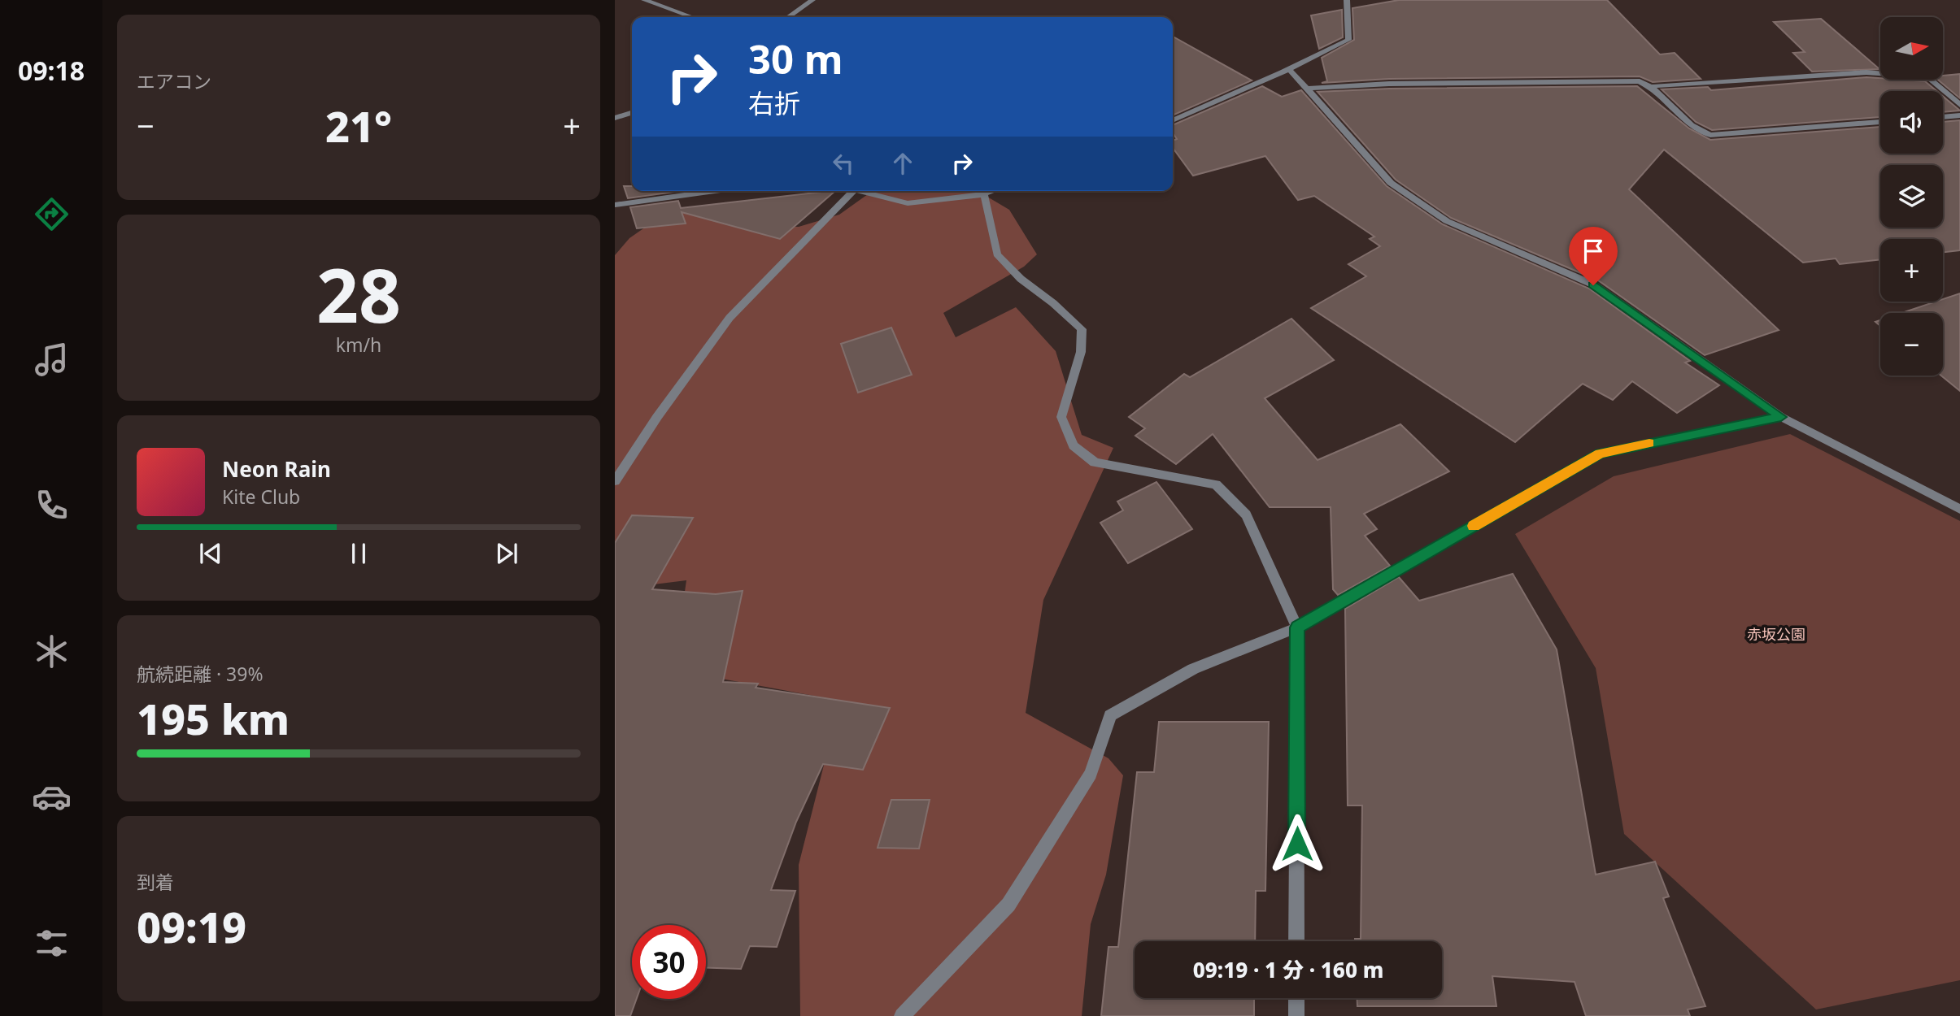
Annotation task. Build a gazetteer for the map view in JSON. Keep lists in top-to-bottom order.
{
  "parks": ["赤坂公園"],
  "north": "right",
  "page": {
    "tabs": "09:18",
    "tile": [
      "エアコン",
      ["28", "km/h"],
      ["航続距離 · 39%", "195 km"],
      ["到着", "09:19"]
    ],
    "map_buttons": ["+", "−"],
    "turn": ["30 m", "右折"],
    "heat": ["−", "21°", "+"],
    "song": ["Neon Rain", "Kite Club"],
    "limit": "30",
    "trip": "09:19 · 1 分 · 160 m"
  }
}
